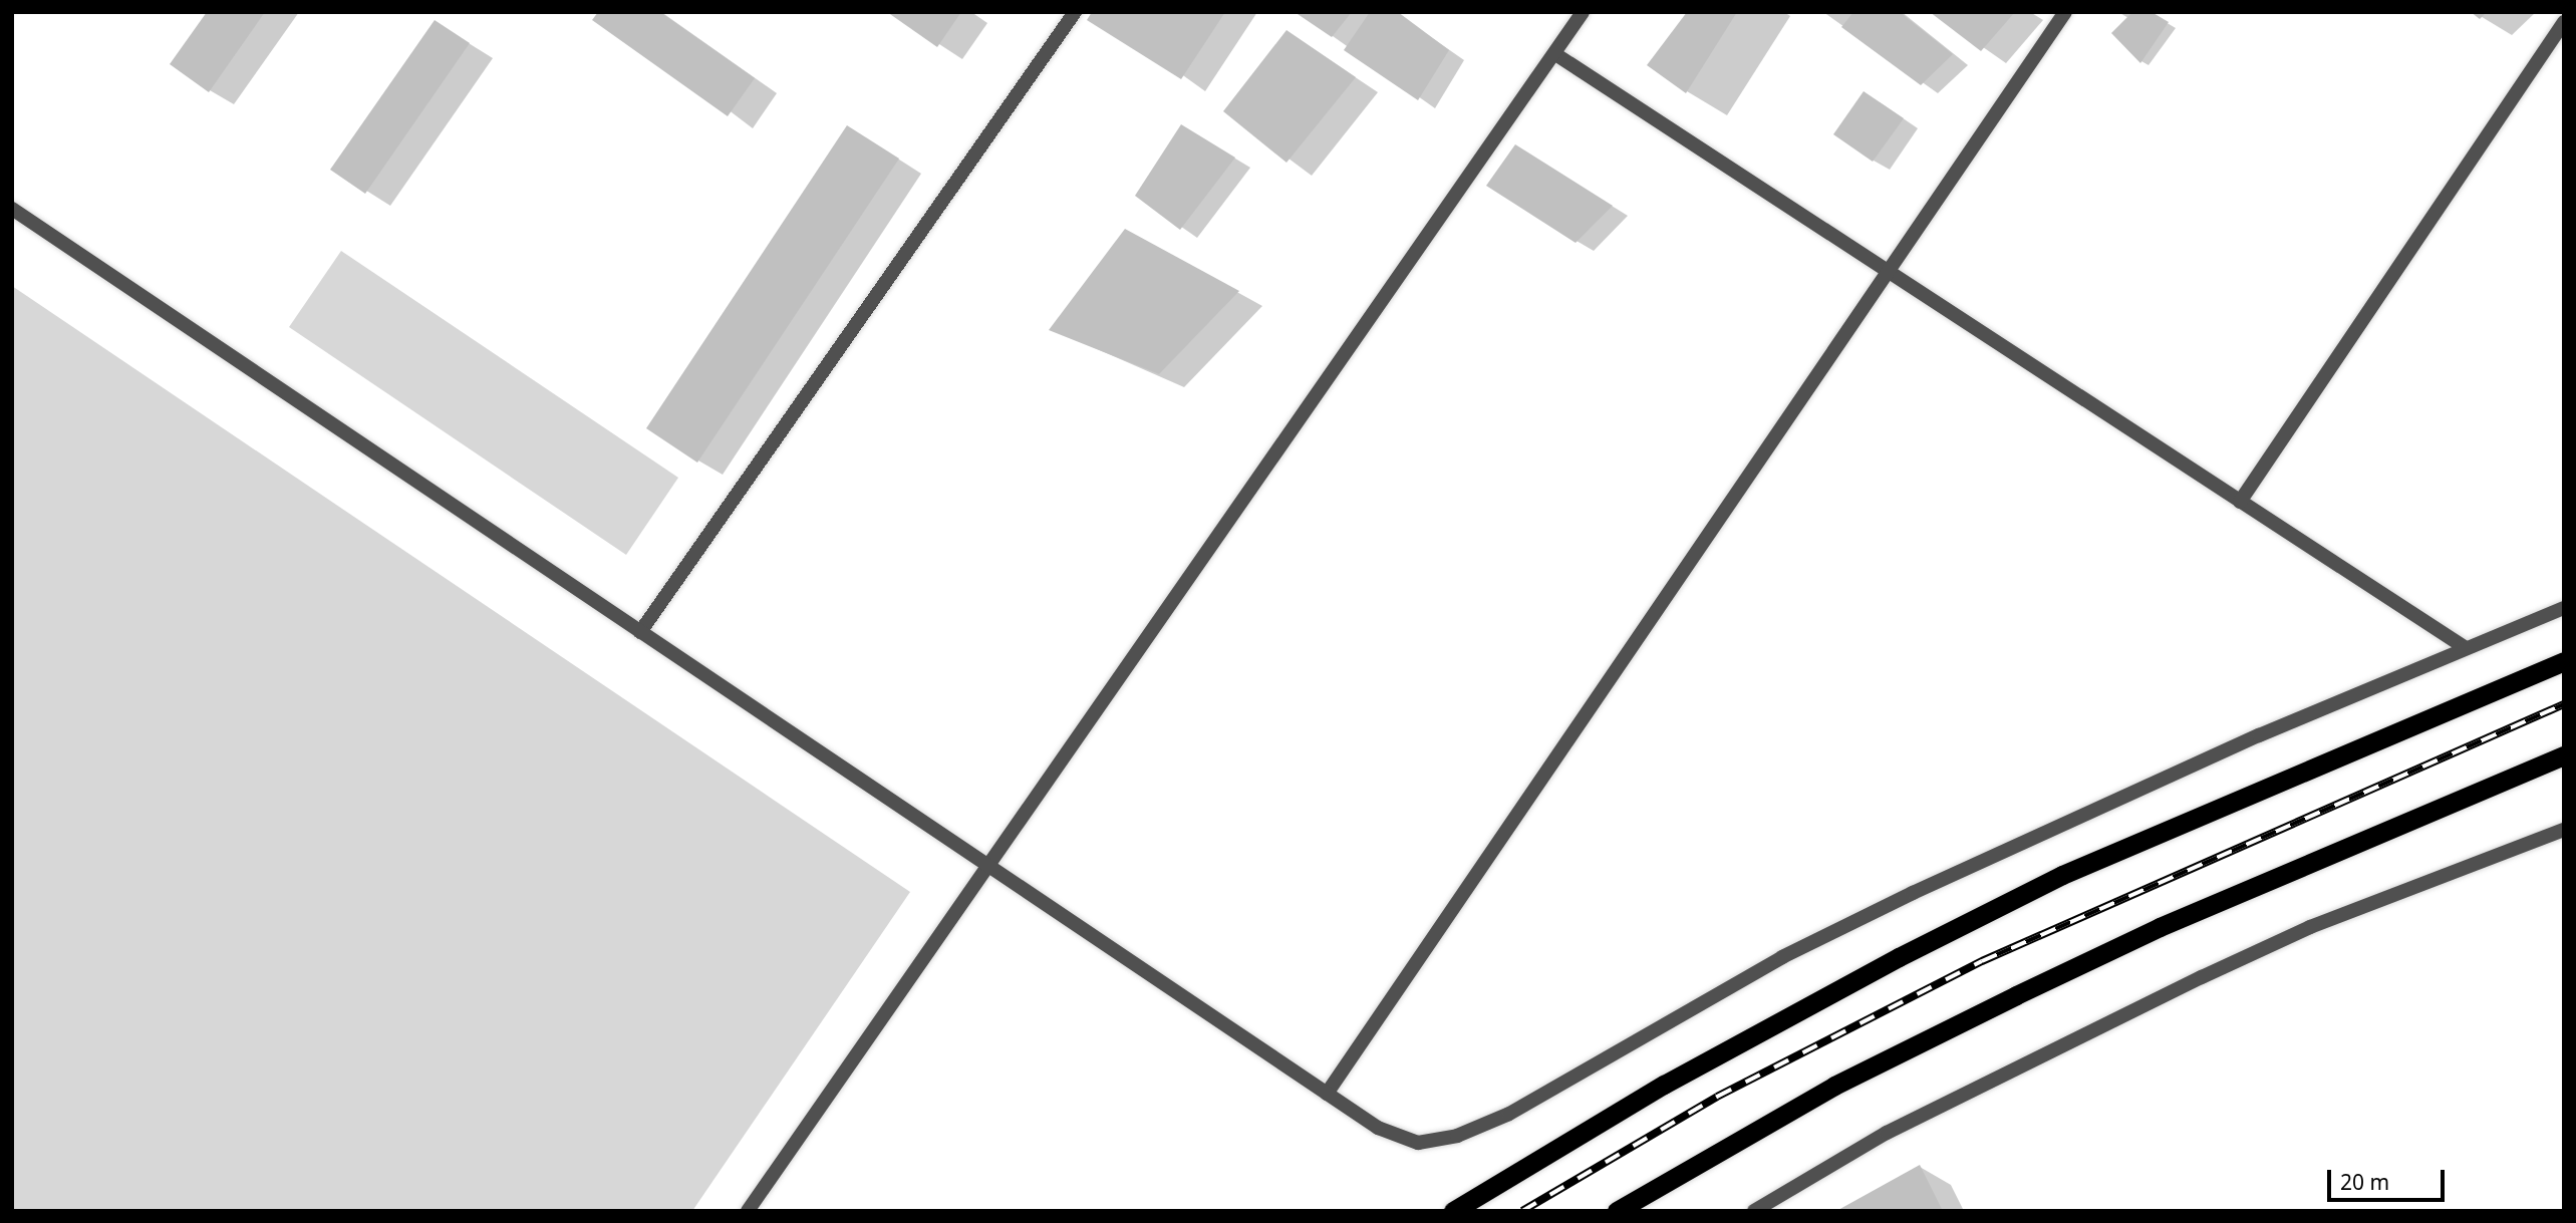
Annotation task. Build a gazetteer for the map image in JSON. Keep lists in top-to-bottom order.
{
  "scale_bar": "20 m"
}
